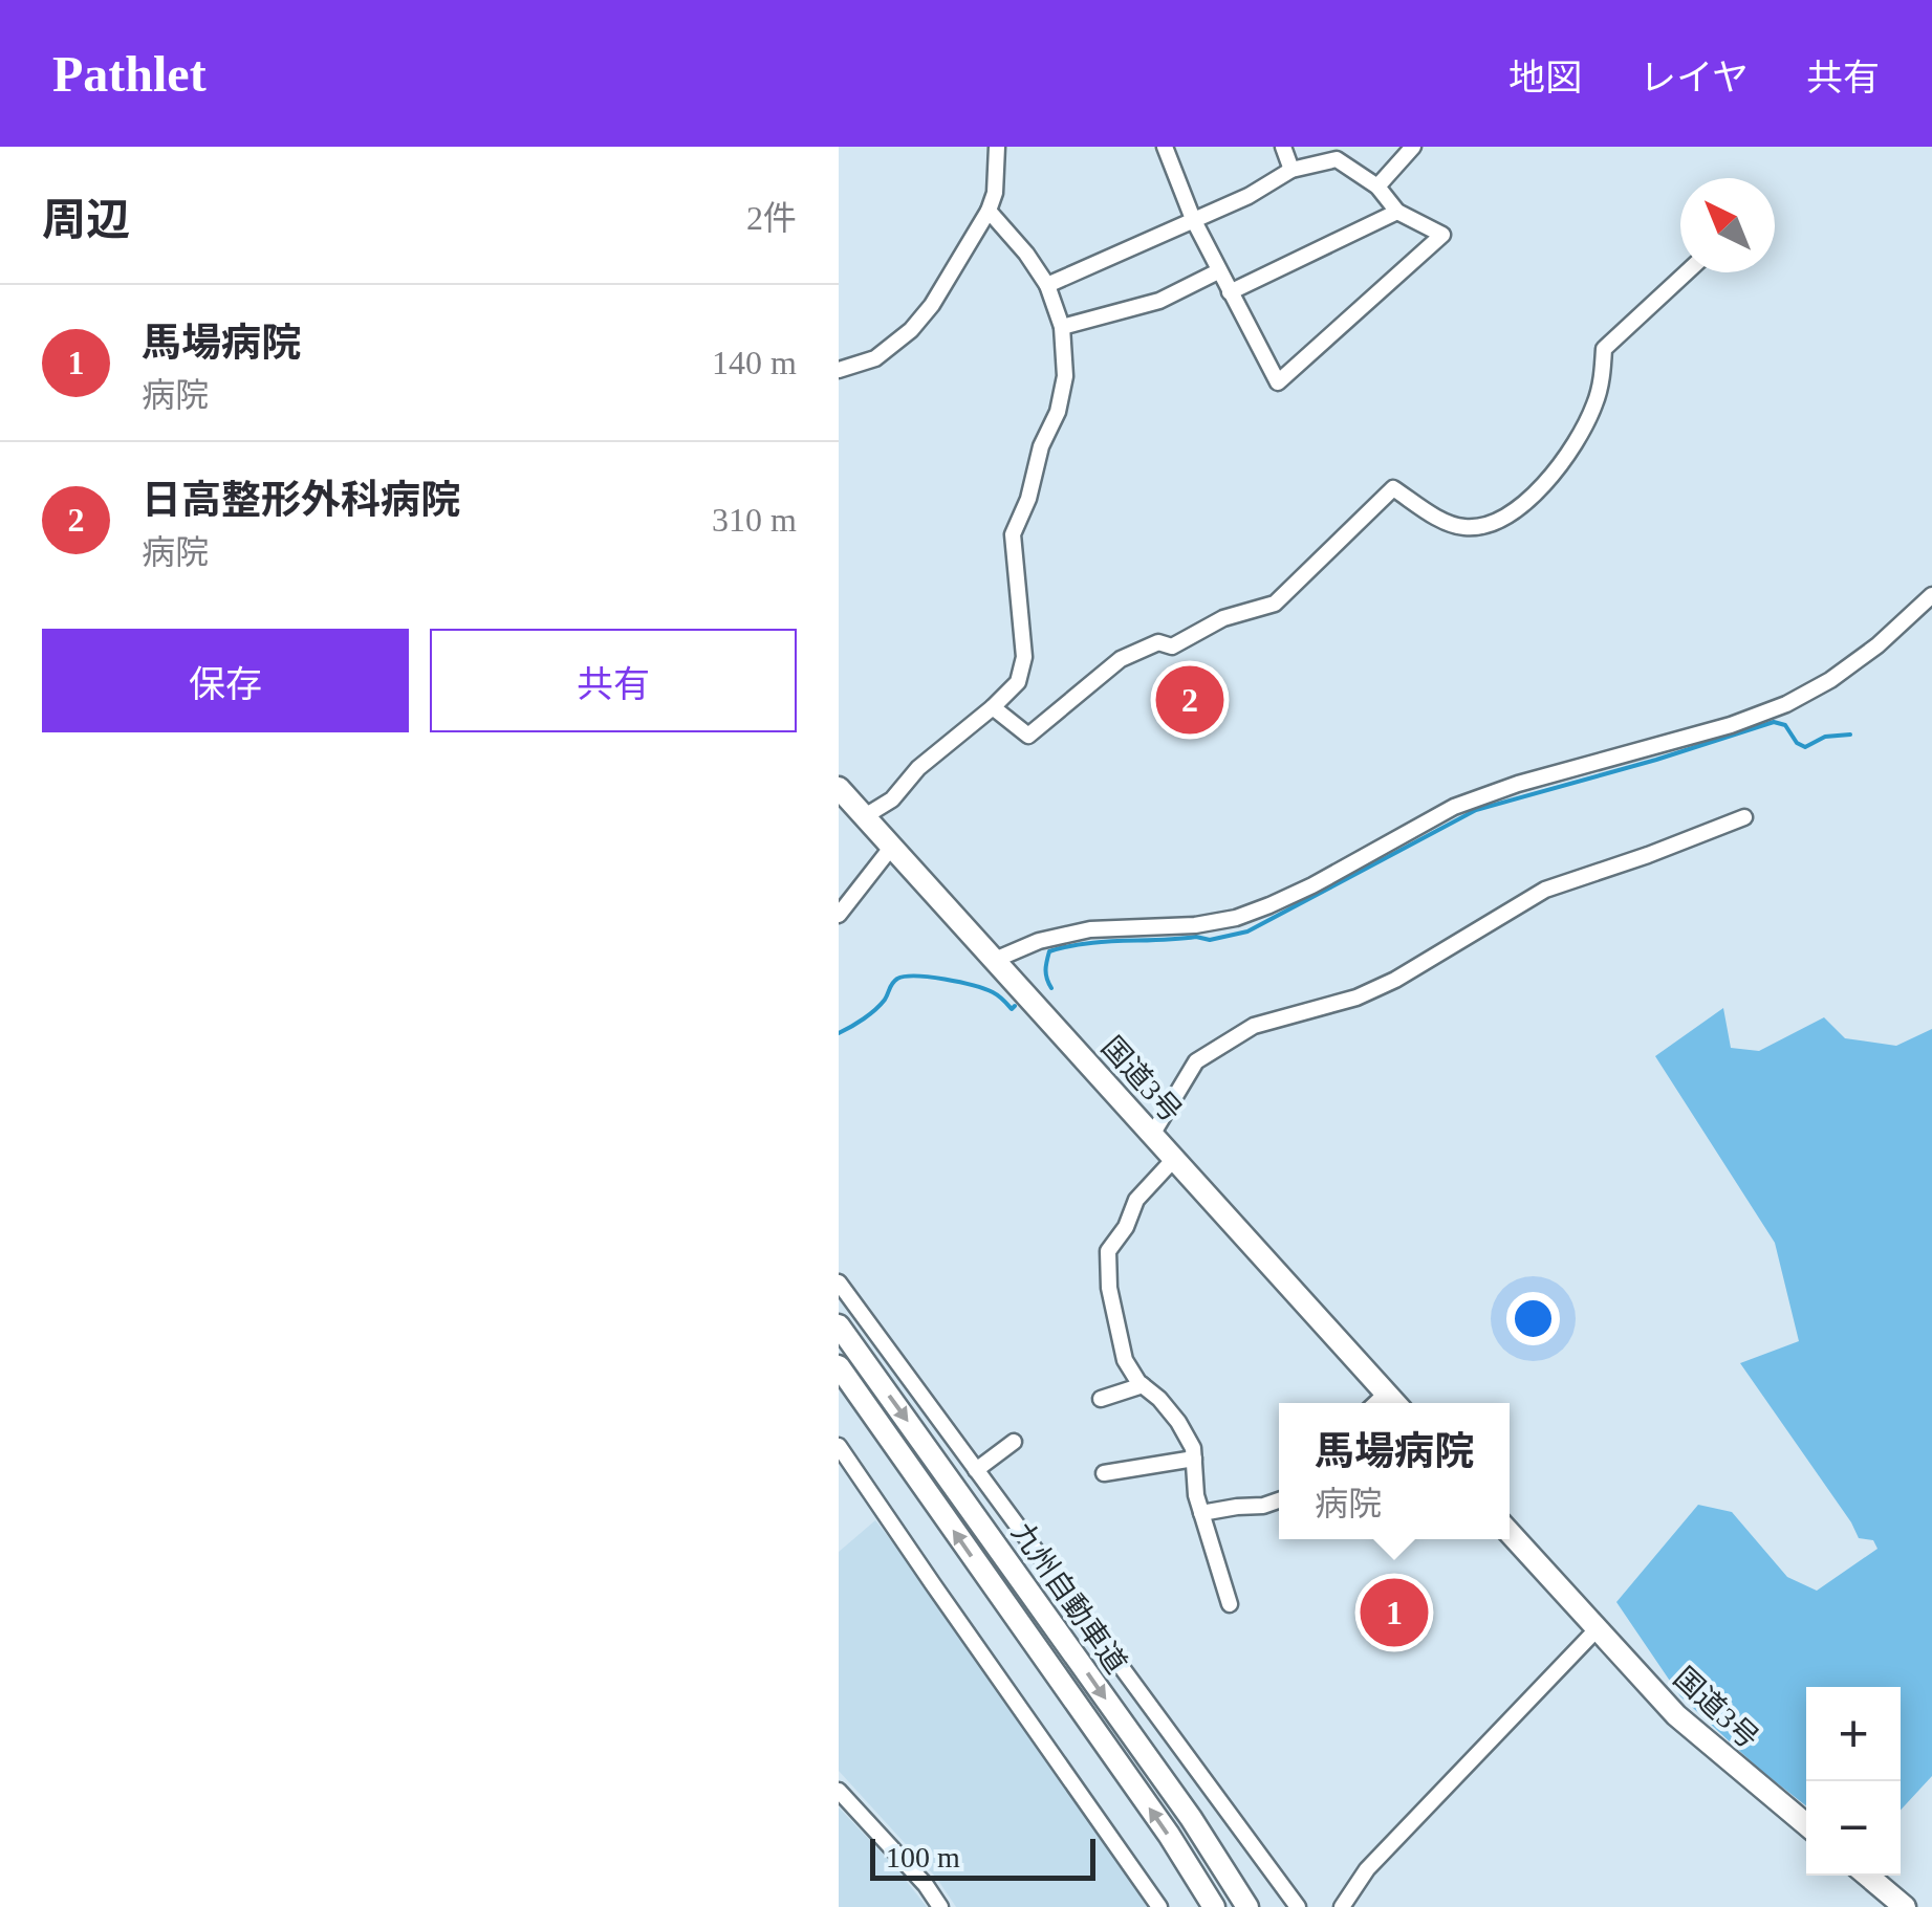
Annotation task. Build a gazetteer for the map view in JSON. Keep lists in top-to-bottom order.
{
  "streets": {
    "highway": ["国道3号", "九州自動車道"]
  },
  "scale_bar": "100 m",
  "north": "top left",
  "page": {
    "header": "Pathlet",
    "nav": ["地図", "レイヤ", "共有"],
    "heading": ["周辺", "2件"],
    "list": [
      {
        "mark": "1",
        "name": "馬場病院",
        "note": "病院",
        "value": "140 m"
      },
      {
        "mark": "2",
        "name": "日高整形外科病院",
        "note": "病院",
        "value": "310 m"
      }
    ],
    "buttons": ["保存", "共有"],
    "pins": ["2", "1"],
    "popup": ["馬場病院", "病院"],
    "map_buttons": ["+", "−"],
    "scale": "100 m"
  }
}
